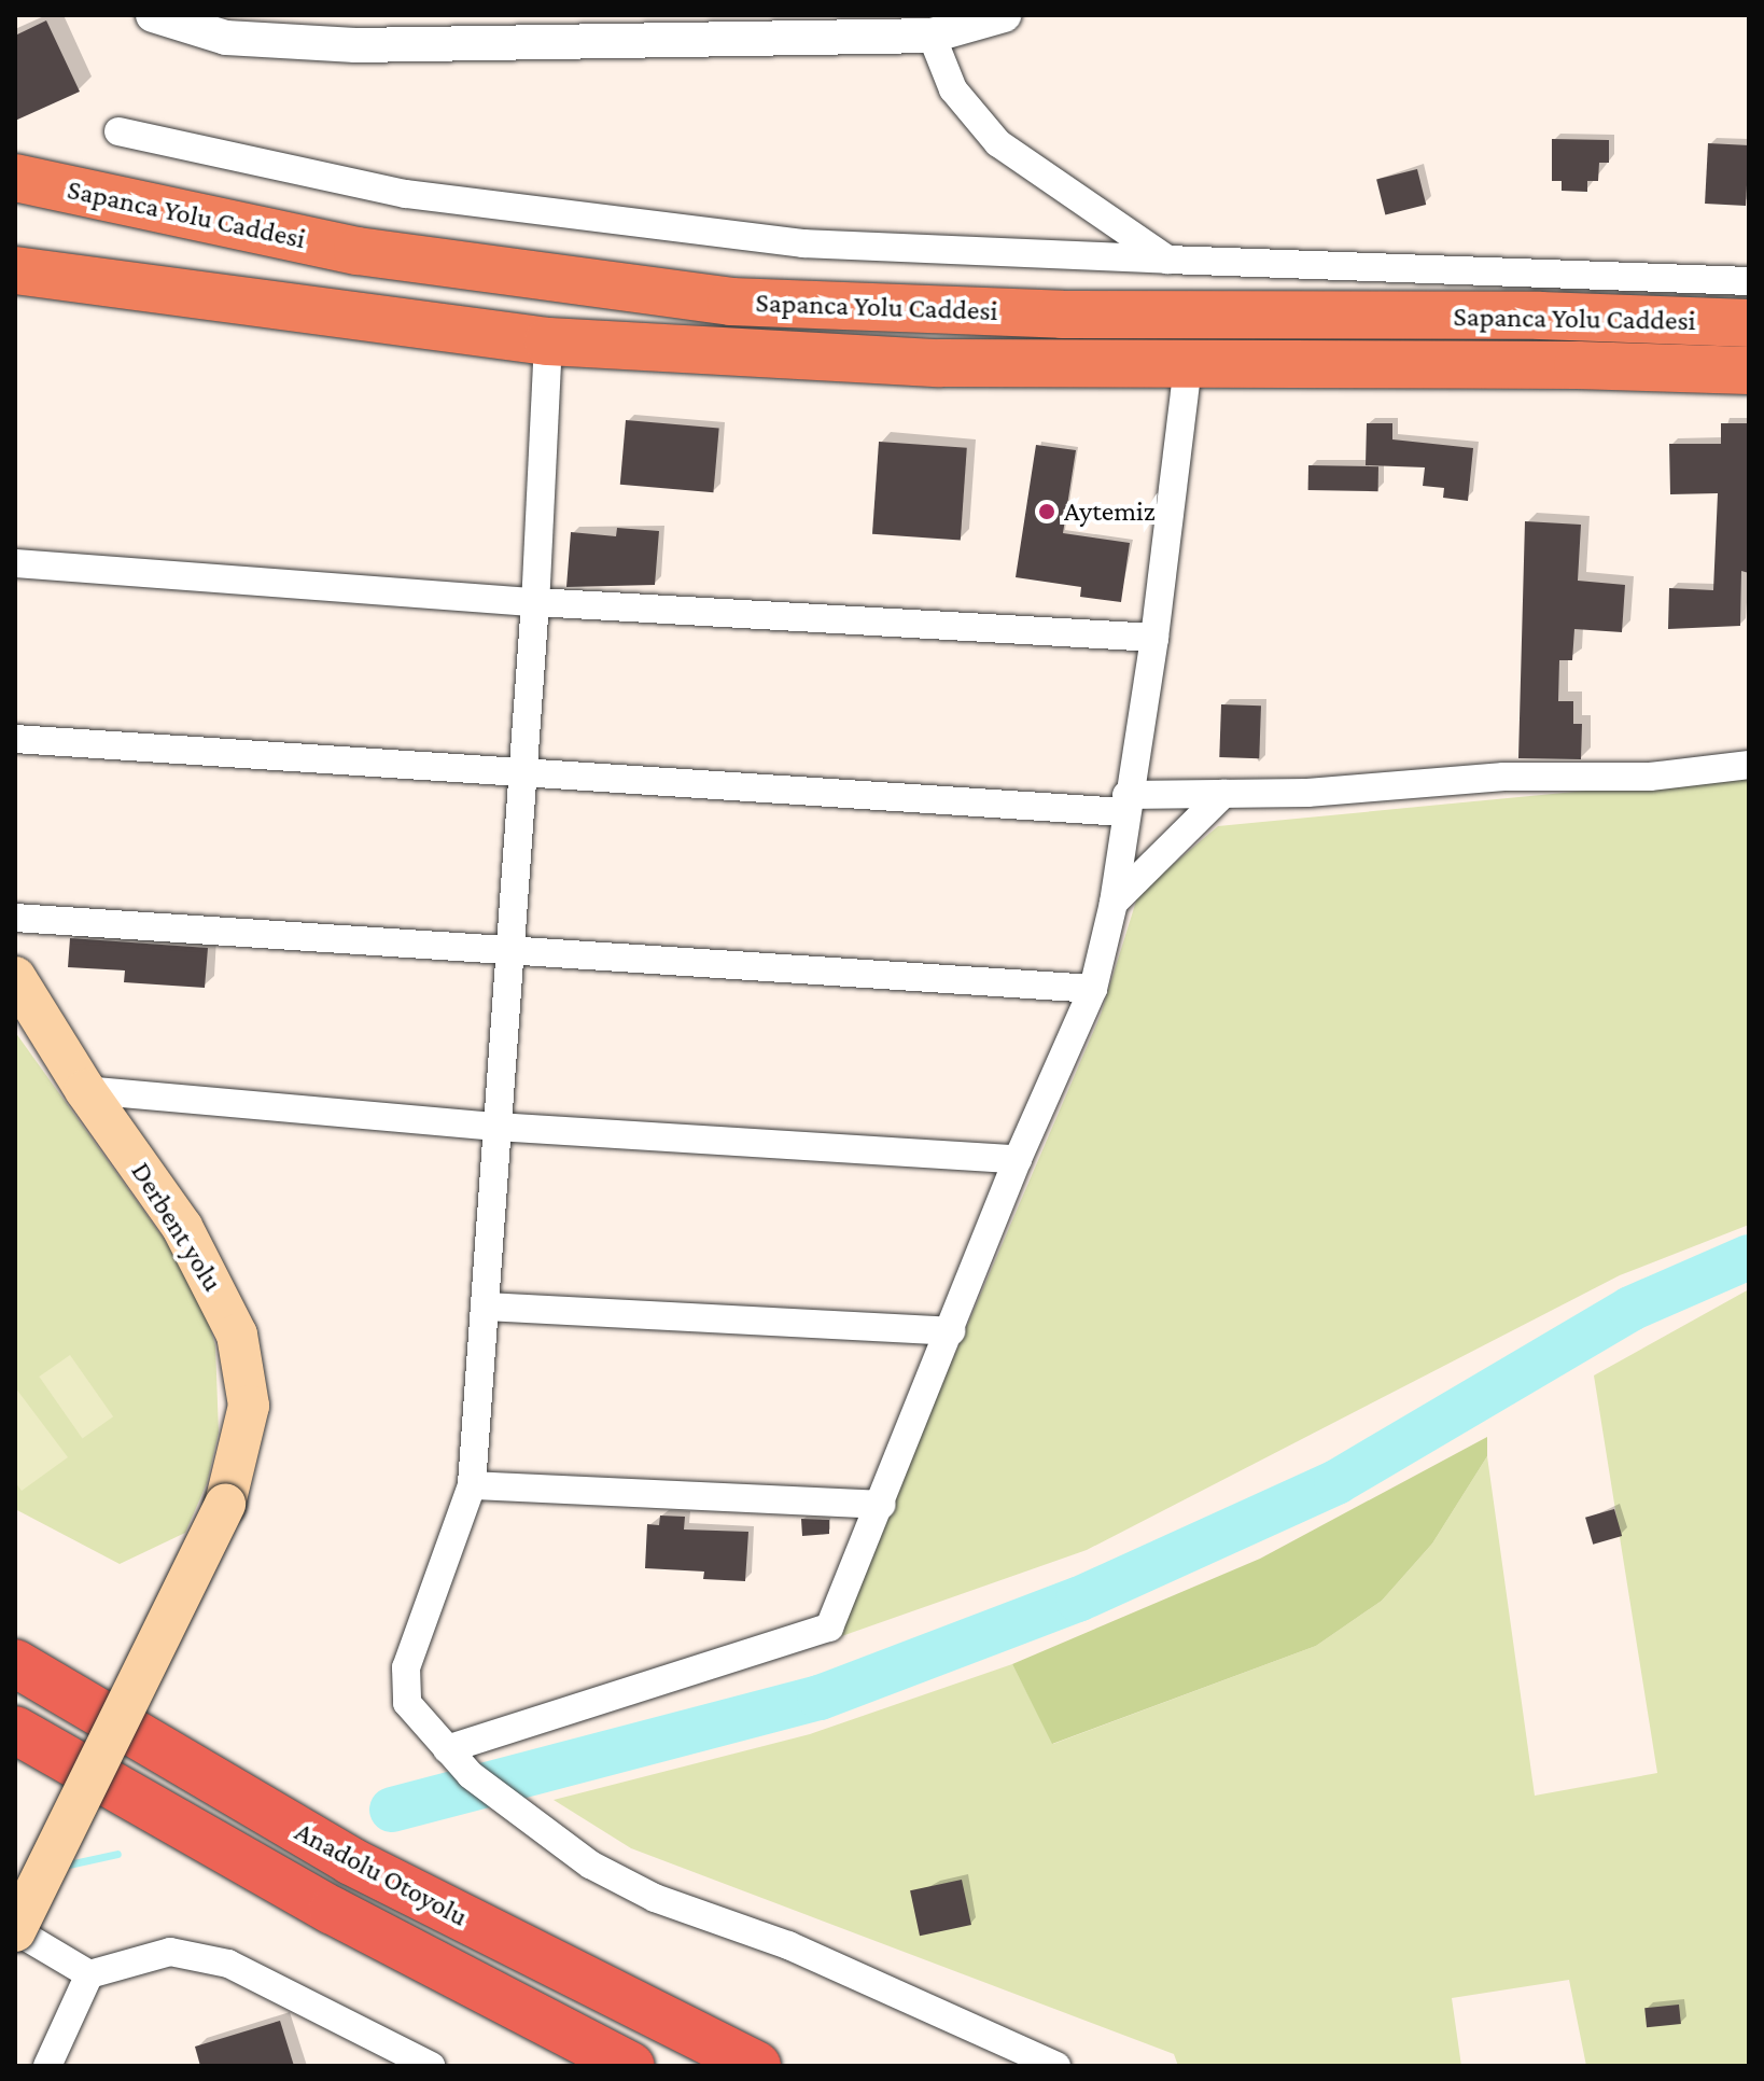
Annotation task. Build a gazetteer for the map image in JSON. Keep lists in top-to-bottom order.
{
  "streets": {
    "highway": ["Sapanca Yolu Caddesi", "Anadolu Otoyolu"],
    "main road": ["Derbent yolu"]
  },
  "places": ["Aytemiz"]
}
